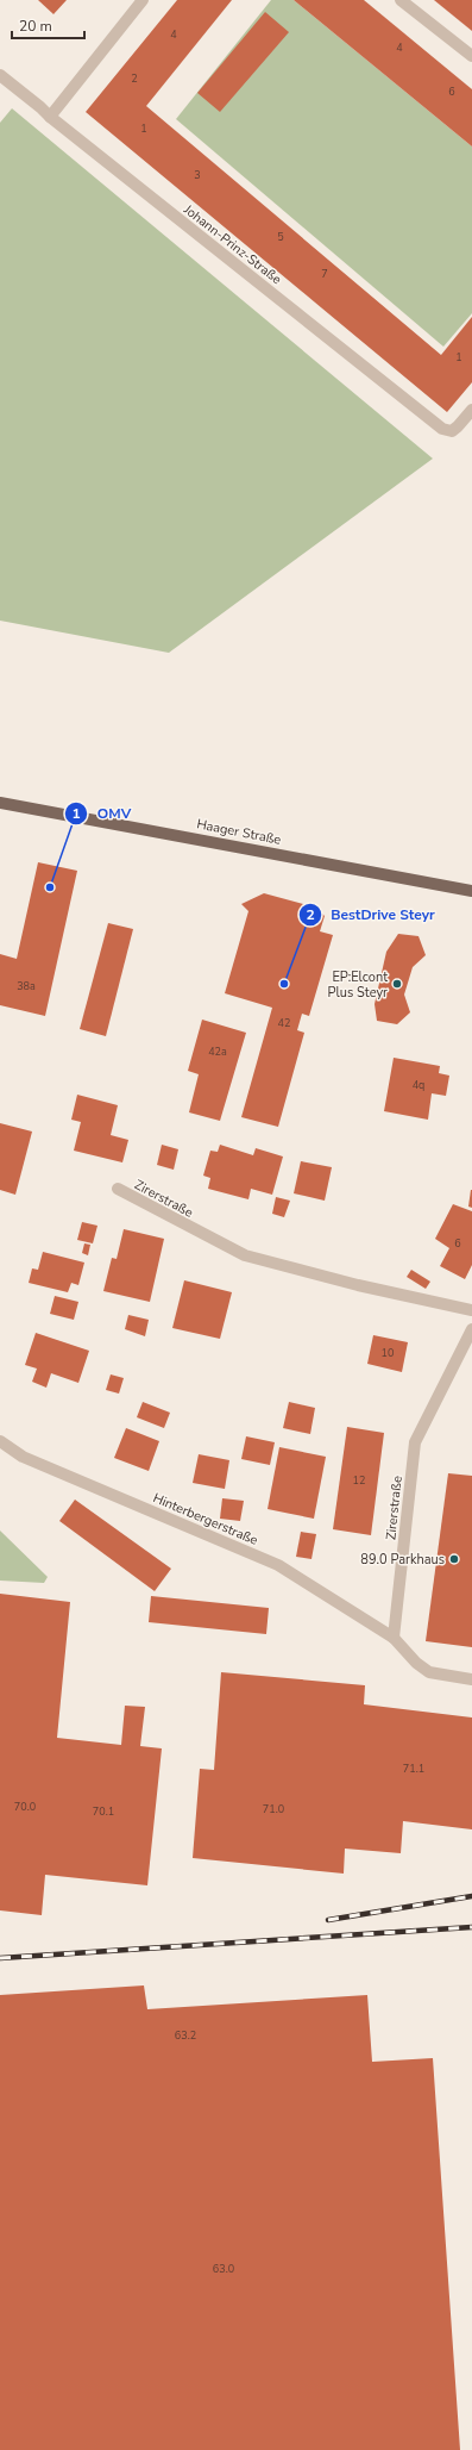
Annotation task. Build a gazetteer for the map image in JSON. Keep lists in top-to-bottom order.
{
  "streets": {
    "main road": ["Haager Straße"],
    "street": ["Johann-Prinz-Straße", "Zirerstraße", "Hinterbergerstraße"]
  },
  "crossings": [
    ["Zirerstraße", "Hinterbergerstraße"]
  ],
  "places": [
    "OMV",
    "BestDrive Steyr",
    "EP:Elcont Plus Steyr",
    "89.0 Parkhaus"
  ],
  "house_numbers": [
    "4",
    "4",
    "2",
    "6",
    "1",
    "3",
    "5",
    "7",
    "1",
    "38a",
    "42",
    "42a",
    "4q",
    "6",
    "10",
    "12",
    "71.1",
    "70.0",
    "71.0",
    "70.1",
    "63.2",
    "63.0"
  ],
  "scale_bar": "20 m"
}
